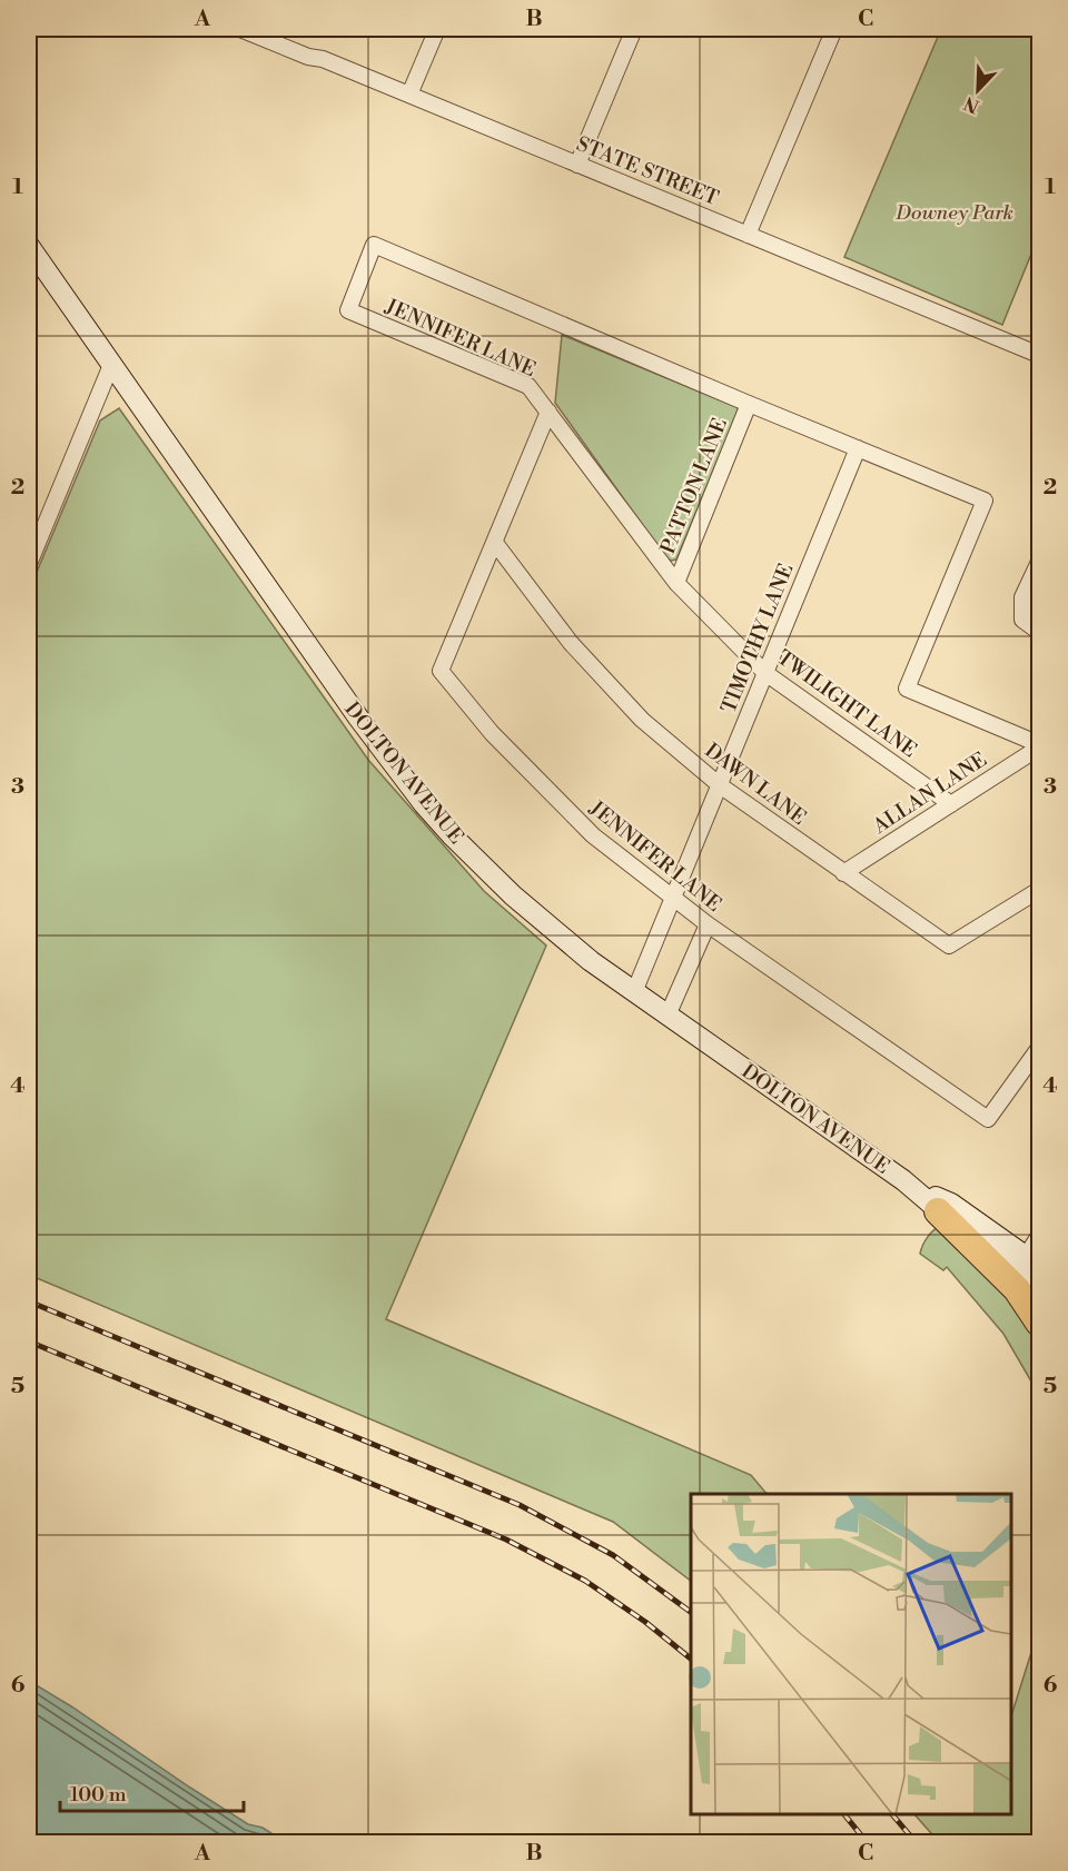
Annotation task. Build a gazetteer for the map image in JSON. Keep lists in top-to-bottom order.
{
  "streets": {
    "street": [
      "STATE STREET",
      "JENNIFER LANE",
      "PATTON LANE",
      "TIMOTHY LANE",
      "TWILIGHT LANE",
      "DOLTON AVENUE",
      "DAWN LANE",
      "ALLAN LANE"
    ]
  },
  "crossings": [
    ["JENNIFER LANE", "PATTON LANE"],
    ["JENNIFER LANE", "TIMOTHY LANE"],
    ["JENNIFER LANE", "TWILIGHT LANE"],
    ["JENNIFER LANE", "DAWN LANE"],
    ["JENNIFER LANE", "ALLAN LANE"],
    ["PATTON LANE", "TWILIGHT LANE"],
    ["TIMOTHY LANE", "TWILIGHT LANE"],
    ["TIMOTHY LANE", "DOLTON AVENUE"],
    ["TIMOTHY LANE", "DAWN LANE"],
    ["TWILIGHT LANE", "ALLAN LANE"],
    ["DAWN LANE", "ALLAN LANE"]
  ],
  "parks": ["Downey Park"],
  "scale_bar": "100 m",
  "north": "bottom left",
  "grid": {
    "columns": ["A", "B", "C"],
    "rows": [
      "1",
      "2",
      "3",
      "4",
      "5",
      "6"
    ]
  }
}
